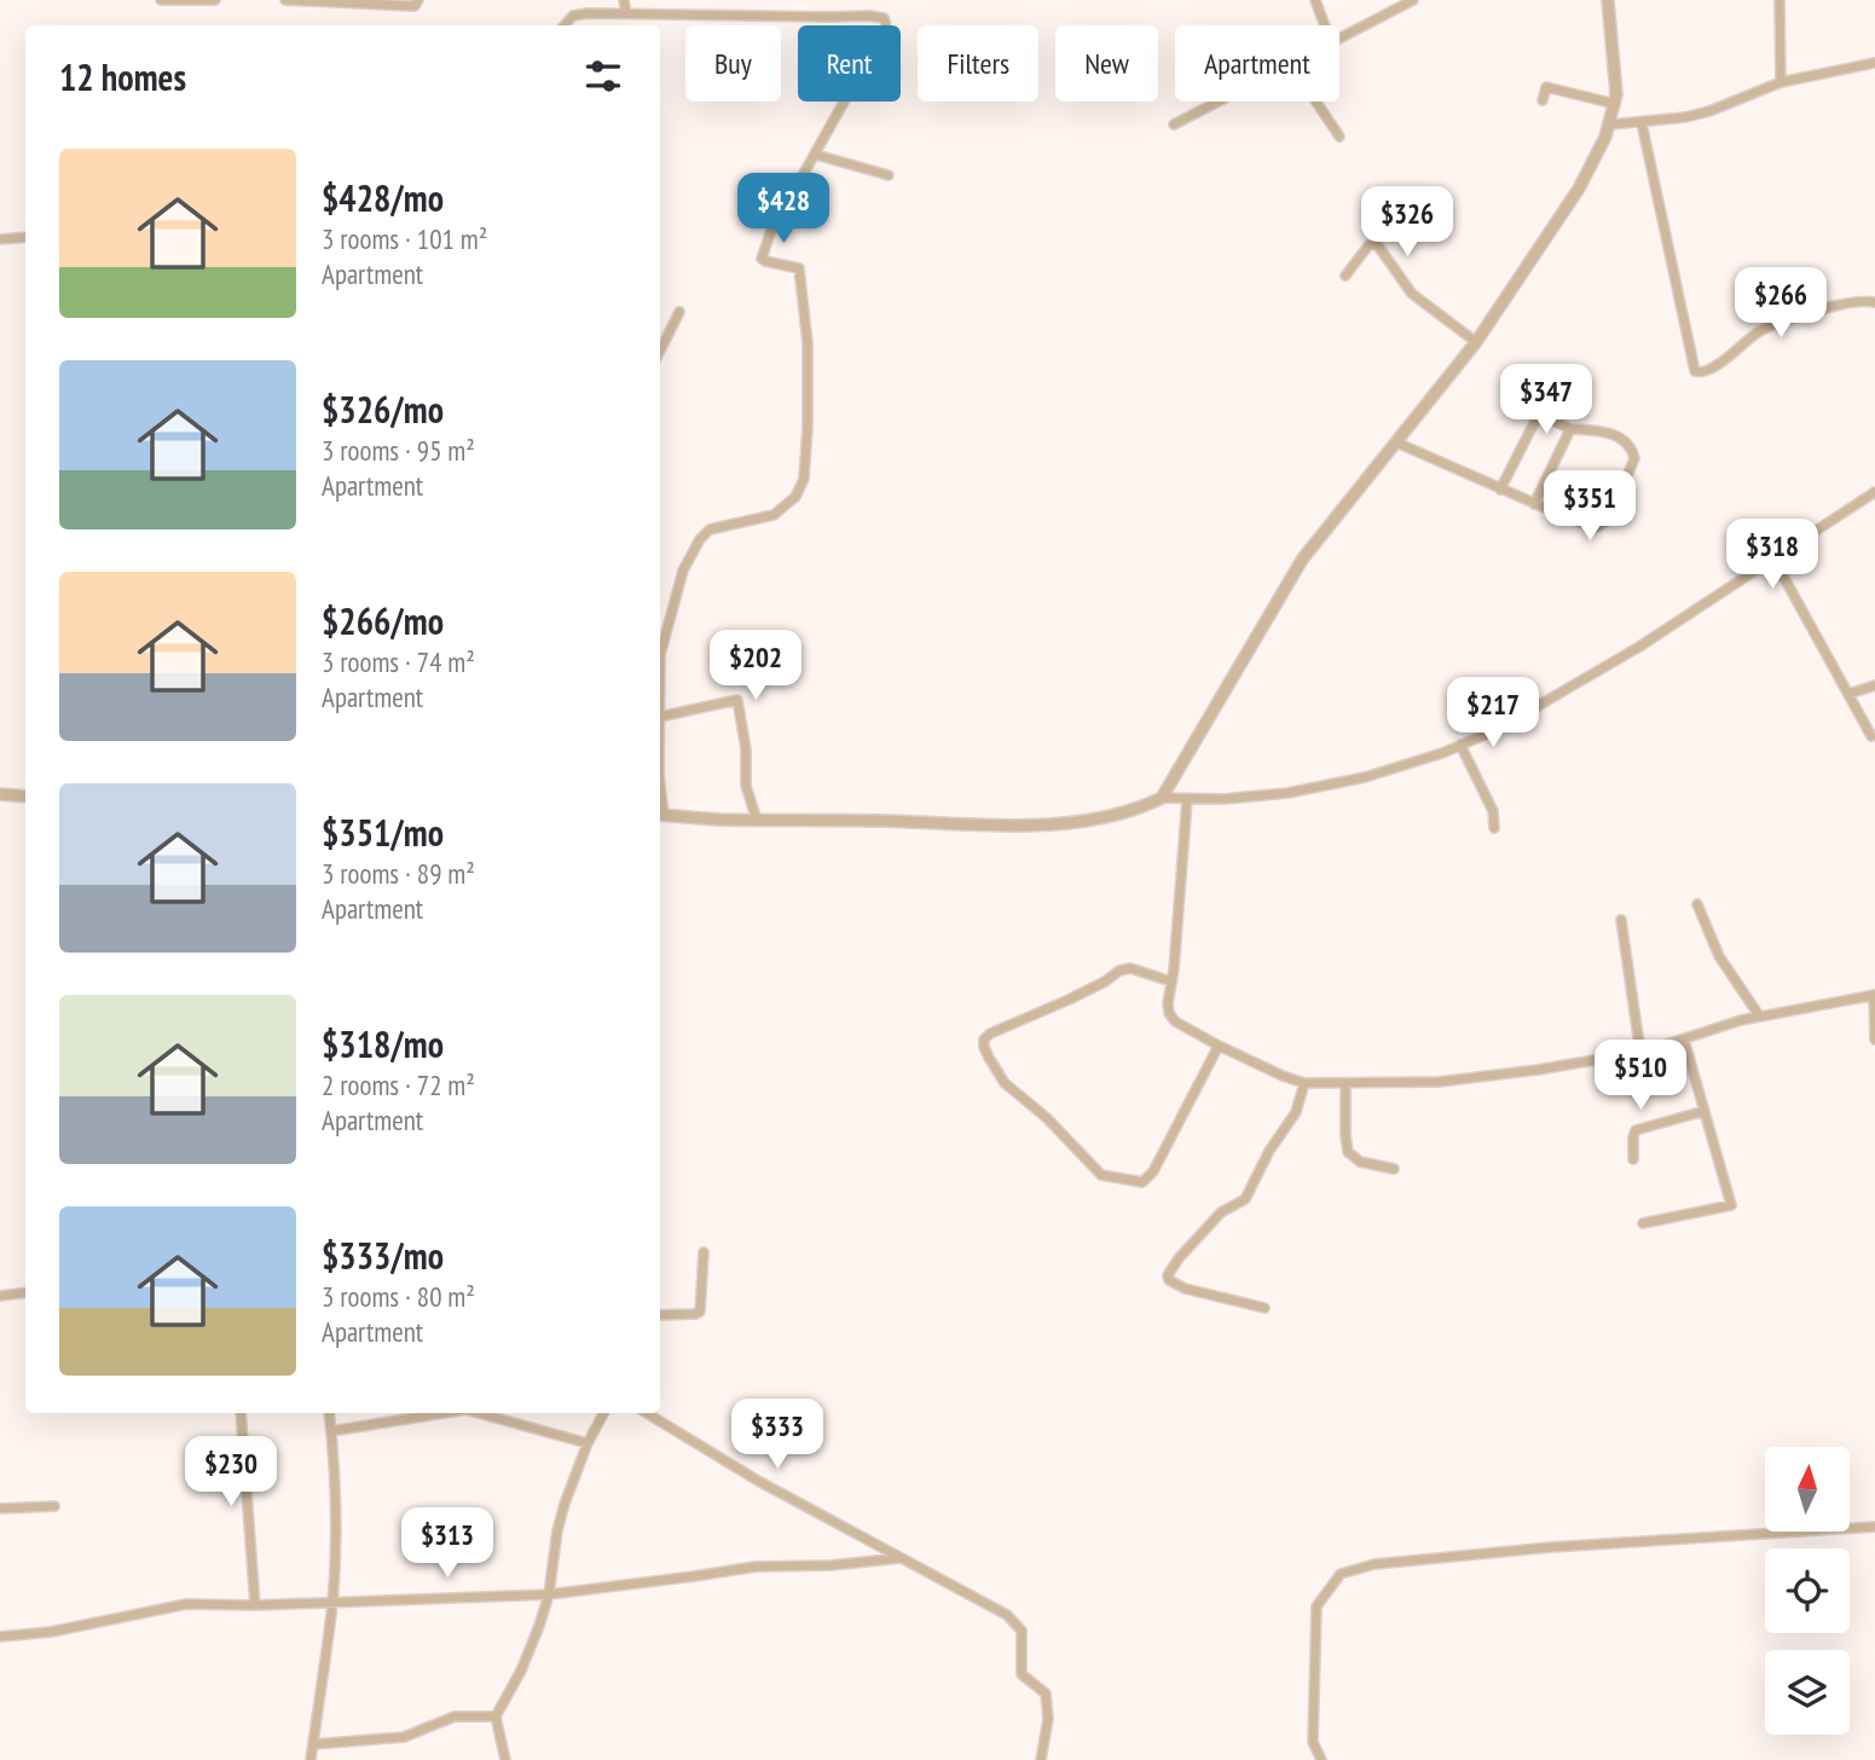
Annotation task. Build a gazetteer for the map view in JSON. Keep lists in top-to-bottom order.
{
  "north": "top",
  "page": {
    "chip": [
      "Buy",
      "Rent",
      "Filters",
      "New",
      "Apartment"
    ],
    "heading": "12 homes",
    "list": [
      {
        "name": "$428/mo",
        "note": "3 rooms · 101 m² · Apartment"
      },
      {
        "name": "$326/mo",
        "note": "3 rooms · 95 m² · Apartment"
      },
      {
        "name": "$266/mo",
        "note": "3 rooms · 74 m² · Apartment"
      },
      {
        "name": "$351/mo",
        "note": "3 rooms · 89 m² · Apartment"
      },
      {
        "name": "$318/mo",
        "note": "2 rooms · 72 m² · Apartment"
      },
      {
        "name": "$333/mo",
        "note": "3 rooms · 80 m² · Apartment"
      }
    ],
    "price": [
      "$428",
      "$326",
      "$266",
      "$347",
      "$351",
      "$318",
      "$202",
      "$217",
      "$510",
      "$333",
      "$230",
      "$313"
    ]
  }
}
